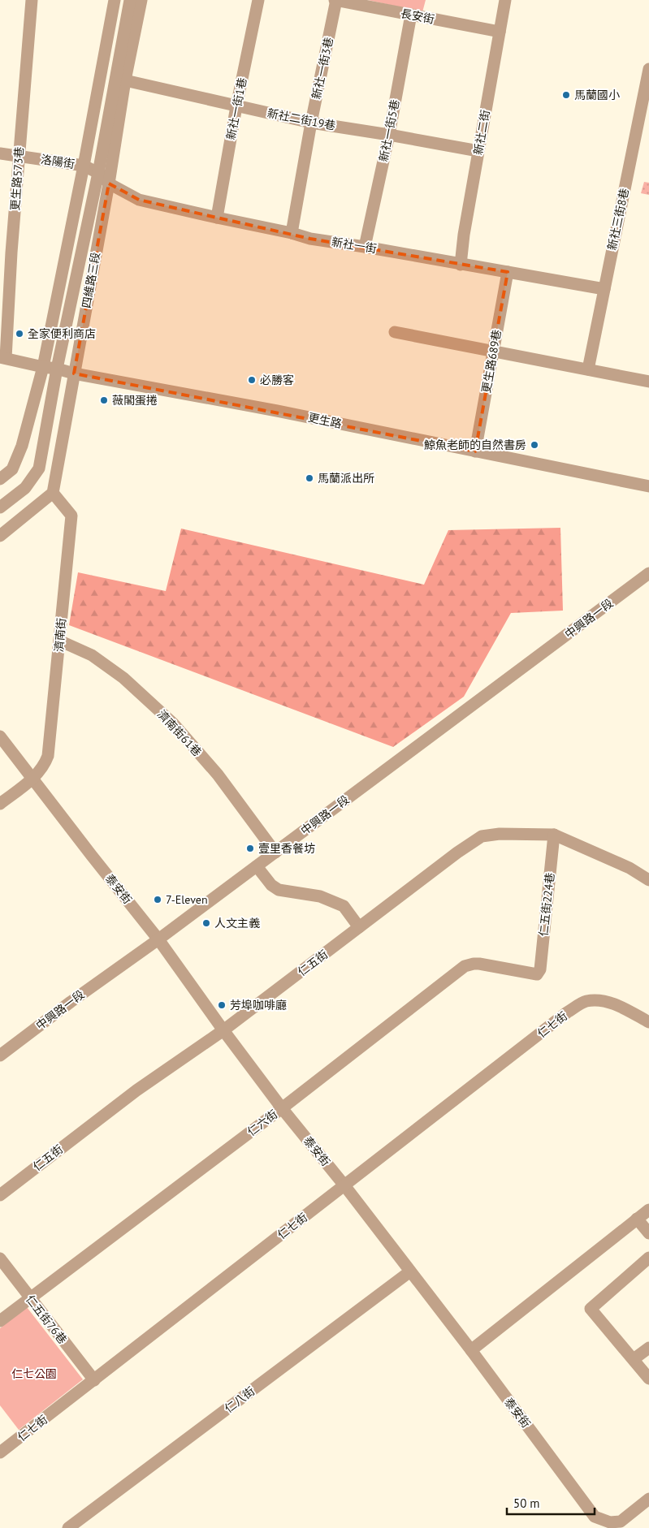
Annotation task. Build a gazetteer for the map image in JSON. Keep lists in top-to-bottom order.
{
  "streets": {
    "street": [
      "長安街",
      "新社一街3巷",
      "新社一街1巷",
      "新社二街19巷",
      "新社一街5巷",
      "新社二街",
      "洛陽街",
      "更生路573巷",
      "新社三街8巷",
      "新社一街",
      "四維路三段",
      "更生路689巷",
      "更生路",
      "中興路一段",
      "濟南街",
      "濟南街61巷",
      "泰安街",
      "仁五街224巷",
      "仁五街",
      "仁七街",
      "仁六街",
      "仁五街76巷",
      "仁八街"
    ]
  },
  "crossings": [
    ["長安街", "新社一街3巷"],
    ["長安街", "新社一街5巷"],
    ["長安街", "新社二街"],
    ["新社一街3巷", "新社二街19巷"],
    ["新社一街3巷", "新社一街"],
    ["新社一街1巷", "新社二街19巷"],
    ["新社一街1巷", "新社一街"],
    ["新社二街19巷", "新社一街5巷"],
    ["新社二街19巷", "新社二街"],
    ["新社二街19巷", "四維路三段"],
    ["新社一街5巷", "新社一街"],
    ["新社二街", "新社一街"],
    ["洛陽街", "更生路573巷"],
    ["洛陽街", "新社一街"],
    ["洛陽街", "四維路三段"],
    ["更生路573巷", "更生路"],
    ["新社三街8巷", "新社一街"],
    ["新社一街", "四維路三段"],
    ["新社一街", "更生路689巷"],
    ["四維路三段", "更生路"],
    ["四維路三段", "濟南街"],
    ["更生路689巷", "更生路"],
    ["中興路一段", "濟南街61巷"],
    ["中興路一段", "泰安街"],
    ["濟南街", "濟南街61巷"],
    ["濟南街", "泰安街"],
    ["泰安街", "仁五街"],
    ["泰安街", "仁七街"],
    ["泰安街", "仁六街"],
    ["泰安街", "仁八街"],
    ["仁五街224巷", "仁五街"],
    ["仁五街224巷", "仁六街"],
    ["仁七街", "仁五街76巷"],
    ["仁六街", "仁五街76巷"]
  ],
  "parks": ["仁七公園"],
  "places": [
    "馬蘭國小",
    "全家便利商店",
    "必勝客",
    "薇閣蛋捲",
    "鯨魚老師的自然書房",
    "馬蘭派出所",
    "壹里香餐坊",
    "7-Eleven",
    "人文主義",
    "芳埠咖啡廳"
  ],
  "scale_bar": "50 m"
}
